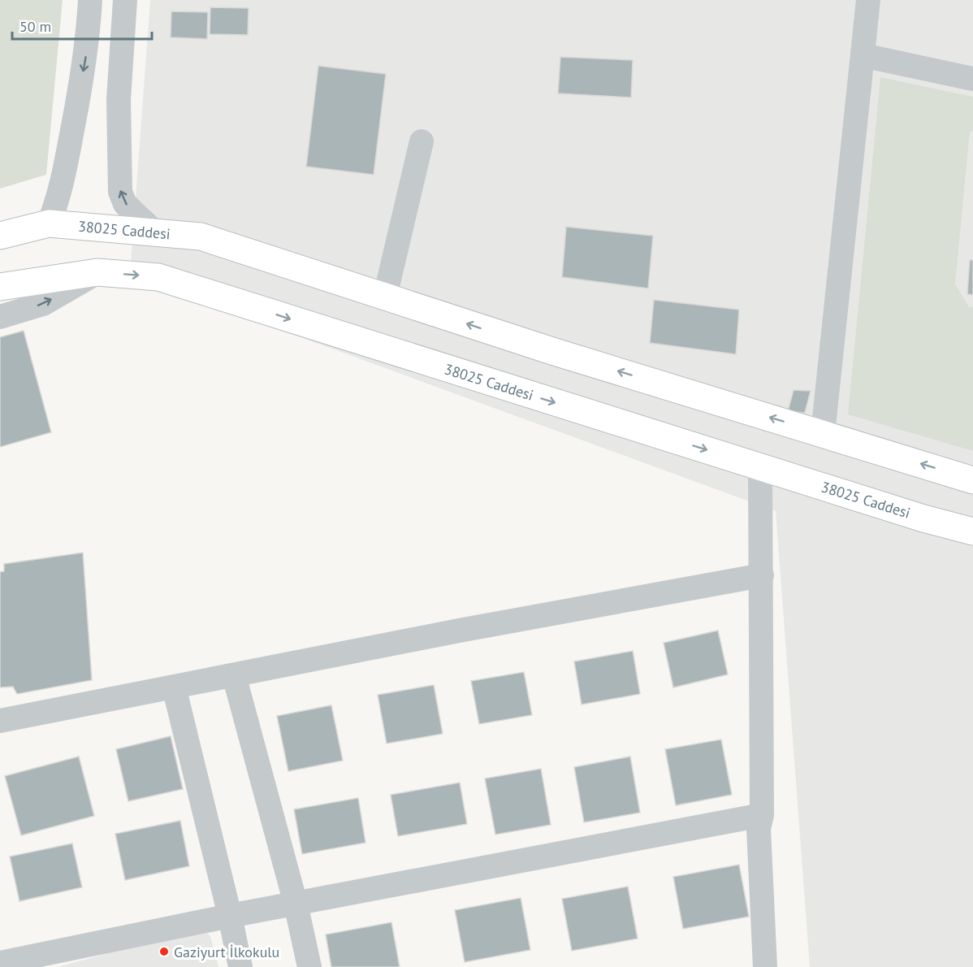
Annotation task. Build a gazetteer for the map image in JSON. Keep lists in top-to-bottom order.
{
  "streets": {
    "main road": ["38025 Caddesi"]
  },
  "places": ["Gaziyurt İlkokulu"],
  "scale_bar": "50 m"
}
